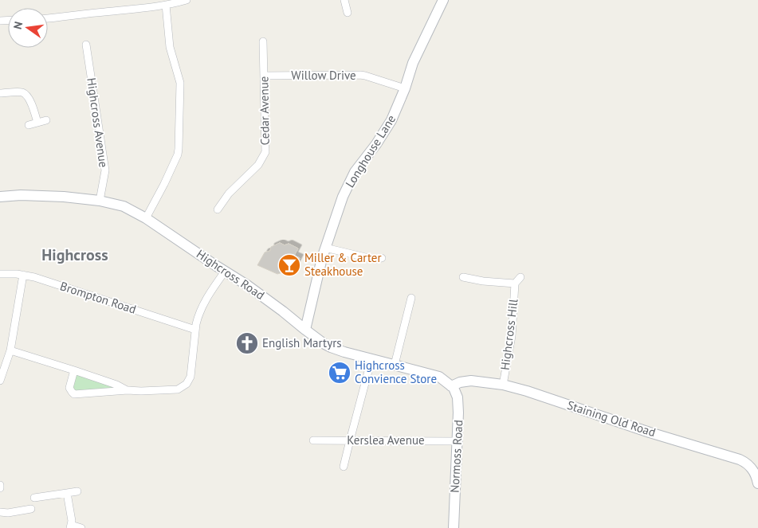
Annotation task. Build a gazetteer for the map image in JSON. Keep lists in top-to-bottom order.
{
  "streets": {
    "street": [
      "Willow Drive",
      "Cedar Avenue",
      "Highcross Avenue",
      "Longhouse Lane",
      "Highcross Road",
      "Brompton Road",
      "Highcross Hill",
      "Staining Old Road",
      "Kerslea Avenue",
      "Normoss Road"
    ]
  },
  "crossings": [
    ["Willow Drive", "Cedar Avenue"],
    ["Willow Drive", "Longhouse Lane"],
    ["Highcross Avenue", "Highcross Road"],
    ["Longhouse Lane", "Highcross Road"],
    ["Highcross Road", "Staining Old Road"],
    ["Highcross Road", "Normoss Road"],
    ["Highcross Hill", "Staining Old Road"],
    ["Staining Old Road", "Normoss Road"],
    ["Kerslea Avenue", "Normoss Road"]
  ],
  "districts": ["Highcross"],
  "places": {
    "bar": ["Miller & Carter Steakhouse"],
    "church": ["English Martyrs"],
    "supermarket": ["Highcross Convience Store"]
  },
  "north": "left"
}
